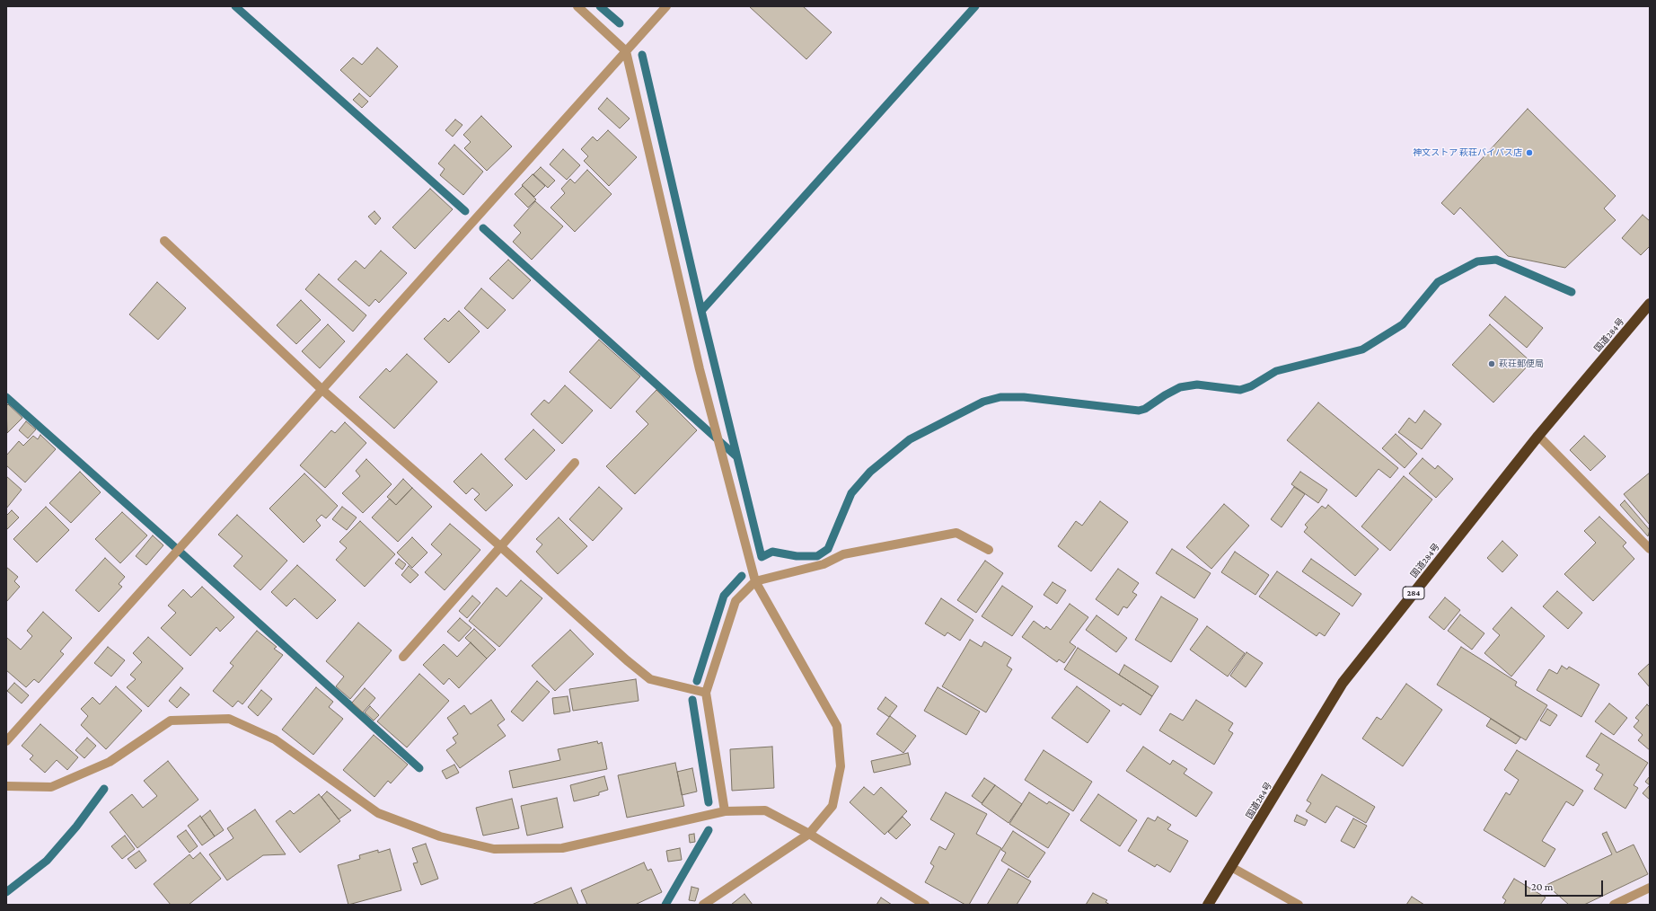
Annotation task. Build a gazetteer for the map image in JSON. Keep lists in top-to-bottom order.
{
  "streets": {
    "highway": ["国道284号", "284"]
  },
  "places": ["神文ストア 萩荘バイパス店", "萩荘郵便局"],
  "scale_bar": "20 m"
}
